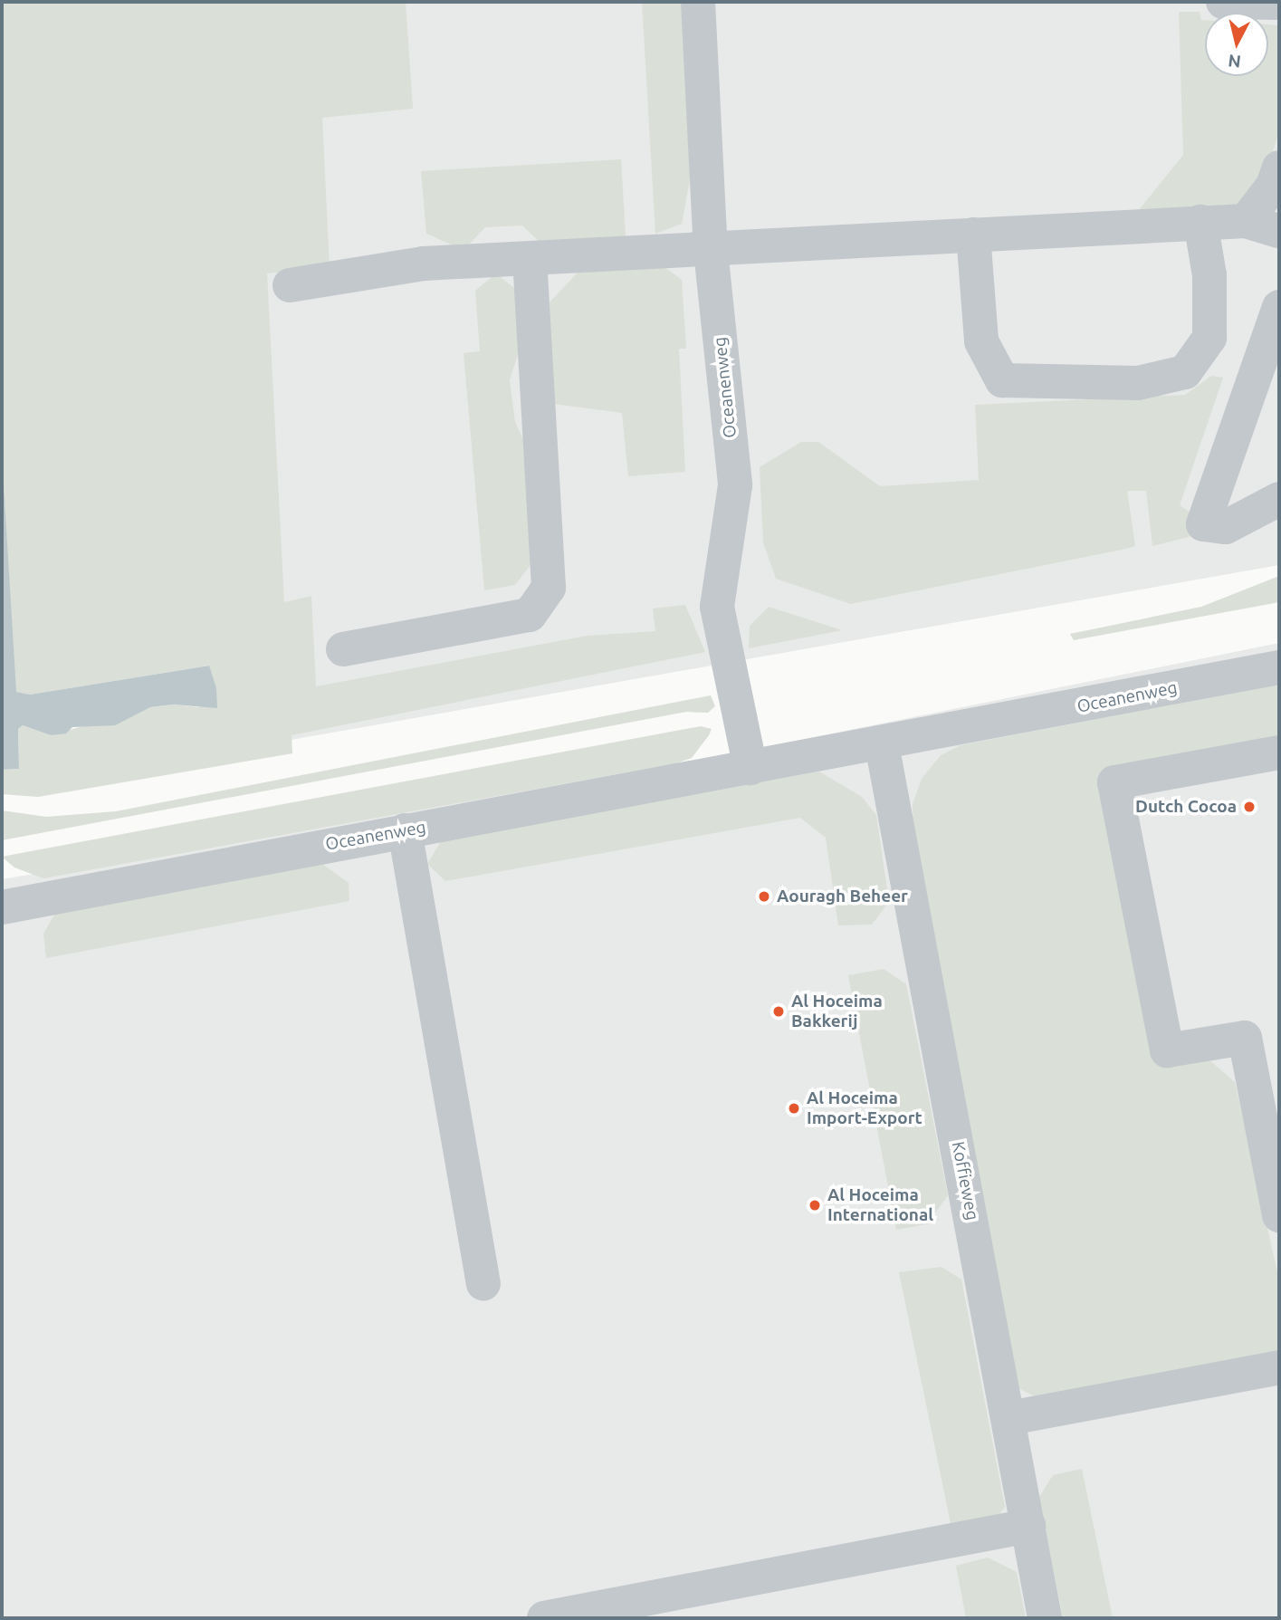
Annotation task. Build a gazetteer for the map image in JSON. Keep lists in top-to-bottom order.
{
  "streets": {
    "street": ["Oceanenweg", "Koffieweg"]
  },
  "crossings": [
    ["Oceanenweg", "Koffieweg"]
  ],
  "places": [
    "Dutch Cocoa",
    "Aouragh Beheer",
    "Al Hoceima Bakkerij",
    "Al Hoceima Import-Export",
    "Al Hoceima International"
  ],
  "north": "bottom"
}
